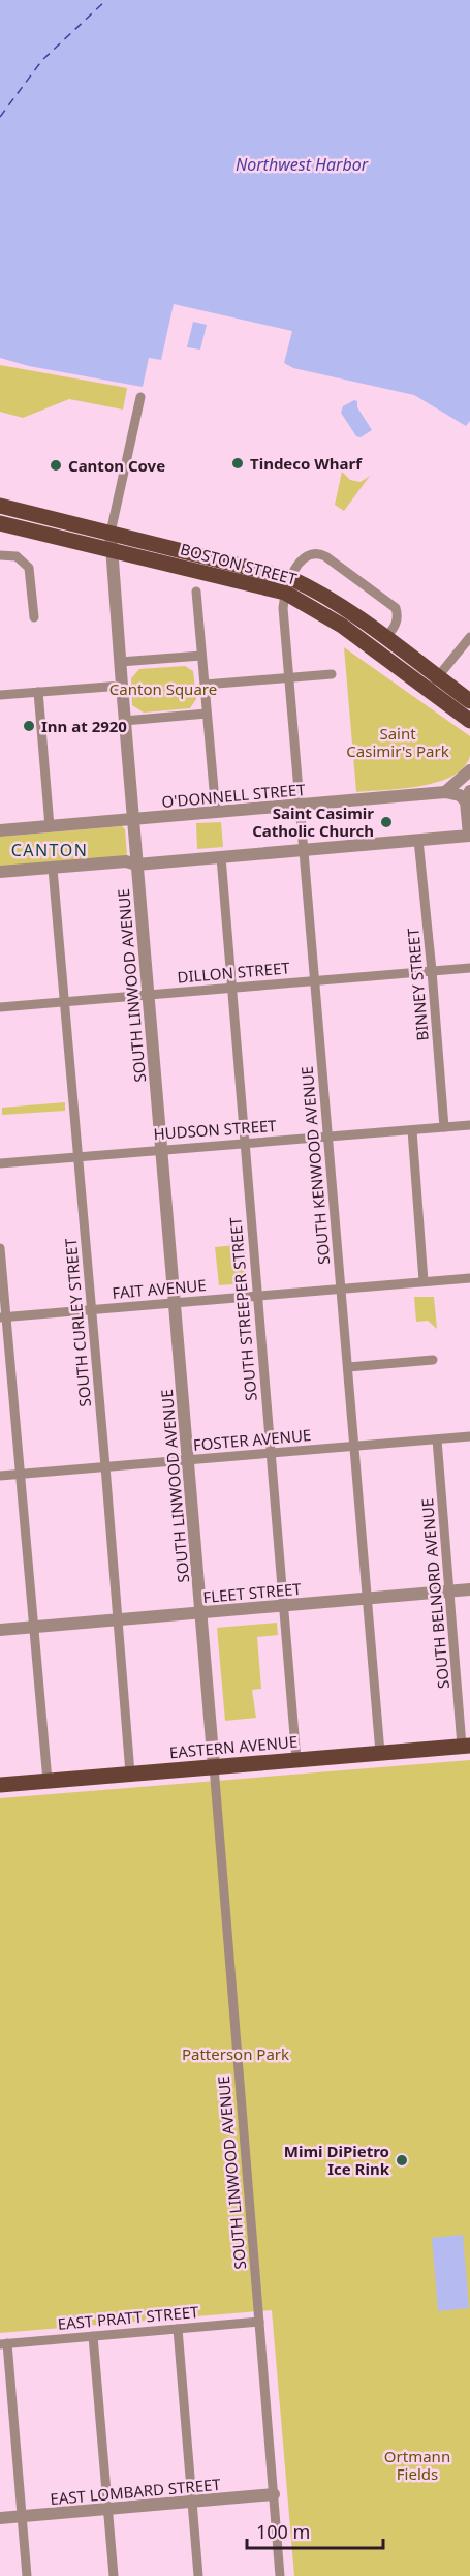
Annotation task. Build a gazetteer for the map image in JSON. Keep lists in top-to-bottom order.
{
  "streets": {
    "main road": ["BOSTON STREET", "EASTERN AVENUE"],
    "street": [
      "O'DONNELL STREET",
      "DILLON STREET",
      "BINNEY STREET",
      "SOUTH LINWOOD AVENUE",
      "HUDSON STREET",
      "SOUTH KENWOOD AVENUE",
      "FAIT AVENUE",
      "SOUTH STREEPER STREET",
      "SOUTH CURLEY STREET",
      "FOSTER AVENUE",
      "FLEET STREET",
      "SOUTH BELNORD AVENUE",
      "EAST PRATT STREET",
      "EAST LOMBARD STREET"
    ]
  },
  "crossings": [
    ["BOSTON STREET", "SOUTH LINWOOD AVENUE"],
    ["BOSTON STREET", "SOUTH KENWOOD AVENUE"],
    ["O'DONNELL STREET", "SOUTH LINWOOD AVENUE"],
    ["O'DONNELL STREET", "SOUTH KENWOOD AVENUE"],
    ["DILLON STREET", "BINNEY STREET"],
    ["DILLON STREET", "SOUTH LINWOOD AVENUE"],
    ["DILLON STREET", "SOUTH KENWOOD AVENUE"],
    ["DILLON STREET", "SOUTH STREEPER STREET"],
    ["DILLON STREET", "SOUTH CURLEY STREET"],
    ["BINNEY STREET", "HUDSON STREET"],
    ["SOUTH LINWOOD AVENUE", "HUDSON STREET"],
    ["SOUTH LINWOOD AVENUE", "FAIT AVENUE"],
    ["SOUTH LINWOOD AVENUE", "FOSTER AVENUE"],
    ["SOUTH LINWOOD AVENUE", "FLEET STREET"],
    ["SOUTH LINWOOD AVENUE", "EASTERN AVENUE"],
    ["SOUTH LINWOOD AVENUE", "EAST PRATT STREET"],
    ["SOUTH LINWOOD AVENUE", "EAST LOMBARD STREET"],
    ["HUDSON STREET", "SOUTH KENWOOD AVENUE"],
    ["HUDSON STREET", "SOUTH STREEPER STREET"],
    ["HUDSON STREET", "SOUTH CURLEY STREET"],
    ["SOUTH KENWOOD AVENUE", "FAIT AVENUE"],
    ["SOUTH KENWOOD AVENUE", "FOSTER AVENUE"],
    ["SOUTH KENWOOD AVENUE", "FLEET STREET"],
    ["SOUTH KENWOOD AVENUE", "EASTERN AVENUE"],
    ["FAIT AVENUE", "SOUTH STREEPER STREET"],
    ["FAIT AVENUE", "SOUTH CURLEY STREET"],
    ["SOUTH STREEPER STREET", "FOSTER AVENUE"],
    ["SOUTH STREEPER STREET", "FLEET STREET"],
    ["SOUTH STREEPER STREET", "EASTERN AVENUE"],
    ["SOUTH CURLEY STREET", "FOSTER AVENUE"],
    ["SOUTH CURLEY STREET", "FLEET STREET"],
    ["SOUTH CURLEY STREET", "EASTERN AVENUE"],
    ["FOSTER AVENUE", "SOUTH BELNORD AVENUE"],
    ["FLEET STREET", "SOUTH BELNORD AVENUE"],
    ["SOUTH BELNORD AVENUE", "EASTERN AVENUE"]
  ],
  "districts": ["CANTON"],
  "water": ["Northwest Harbor"],
  "parks": [
    "Canton Square",
    "Saint Casimir's Park",
    "Patterson Park",
    "Ortmann Fields"
  ],
  "places": [
    "Tindeco Wharf",
    "Canton Cove",
    "Inn at 2920",
    "Saint Casimir Catholic Church",
    "Mimi DiPietro Ice Rink"
  ],
  "scale_bar": "100 m"
}
